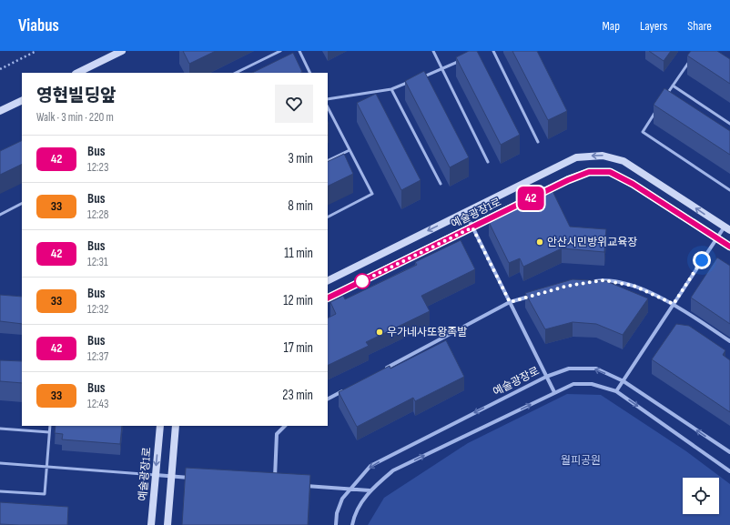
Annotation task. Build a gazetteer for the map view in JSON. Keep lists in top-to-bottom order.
{
  "streets": {
    "street": ["예술광장1로", "예술광장로"]
  },
  "parks": ["월피공원"],
  "places": ["안산시민방위교육장", "우가네사또왕족발"],
  "lines": ["bus line 42"],
  "page": {
    "header": "Viabus",
    "nav": ["Map", "Layers", "Share"],
    "on_map": "42",
    "heading": ["영현빌딩앞", "Walk · 3 min · 220 m"],
    "list": [
      {
        "mark": "42",
        "name": "Bus",
        "note": "12:23",
        "value": "3 min"
      },
      {
        "mark": "33",
        "name": "Bus",
        "note": "12:28",
        "value": "8 min"
      },
      {
        "mark": "42",
        "name": "Bus",
        "note": "12:31",
        "value": "11 min"
      },
      {
        "mark": "33",
        "name": "Bus",
        "note": "12:32",
        "value": "12 min"
      },
      {
        "mark": "42",
        "name": "Bus",
        "note": "12:37",
        "value": "17 min"
      },
      {
        "mark": "33",
        "name": "Bus",
        "note": "12:43",
        "value": "23 min"
      }
    ]
  }
}
